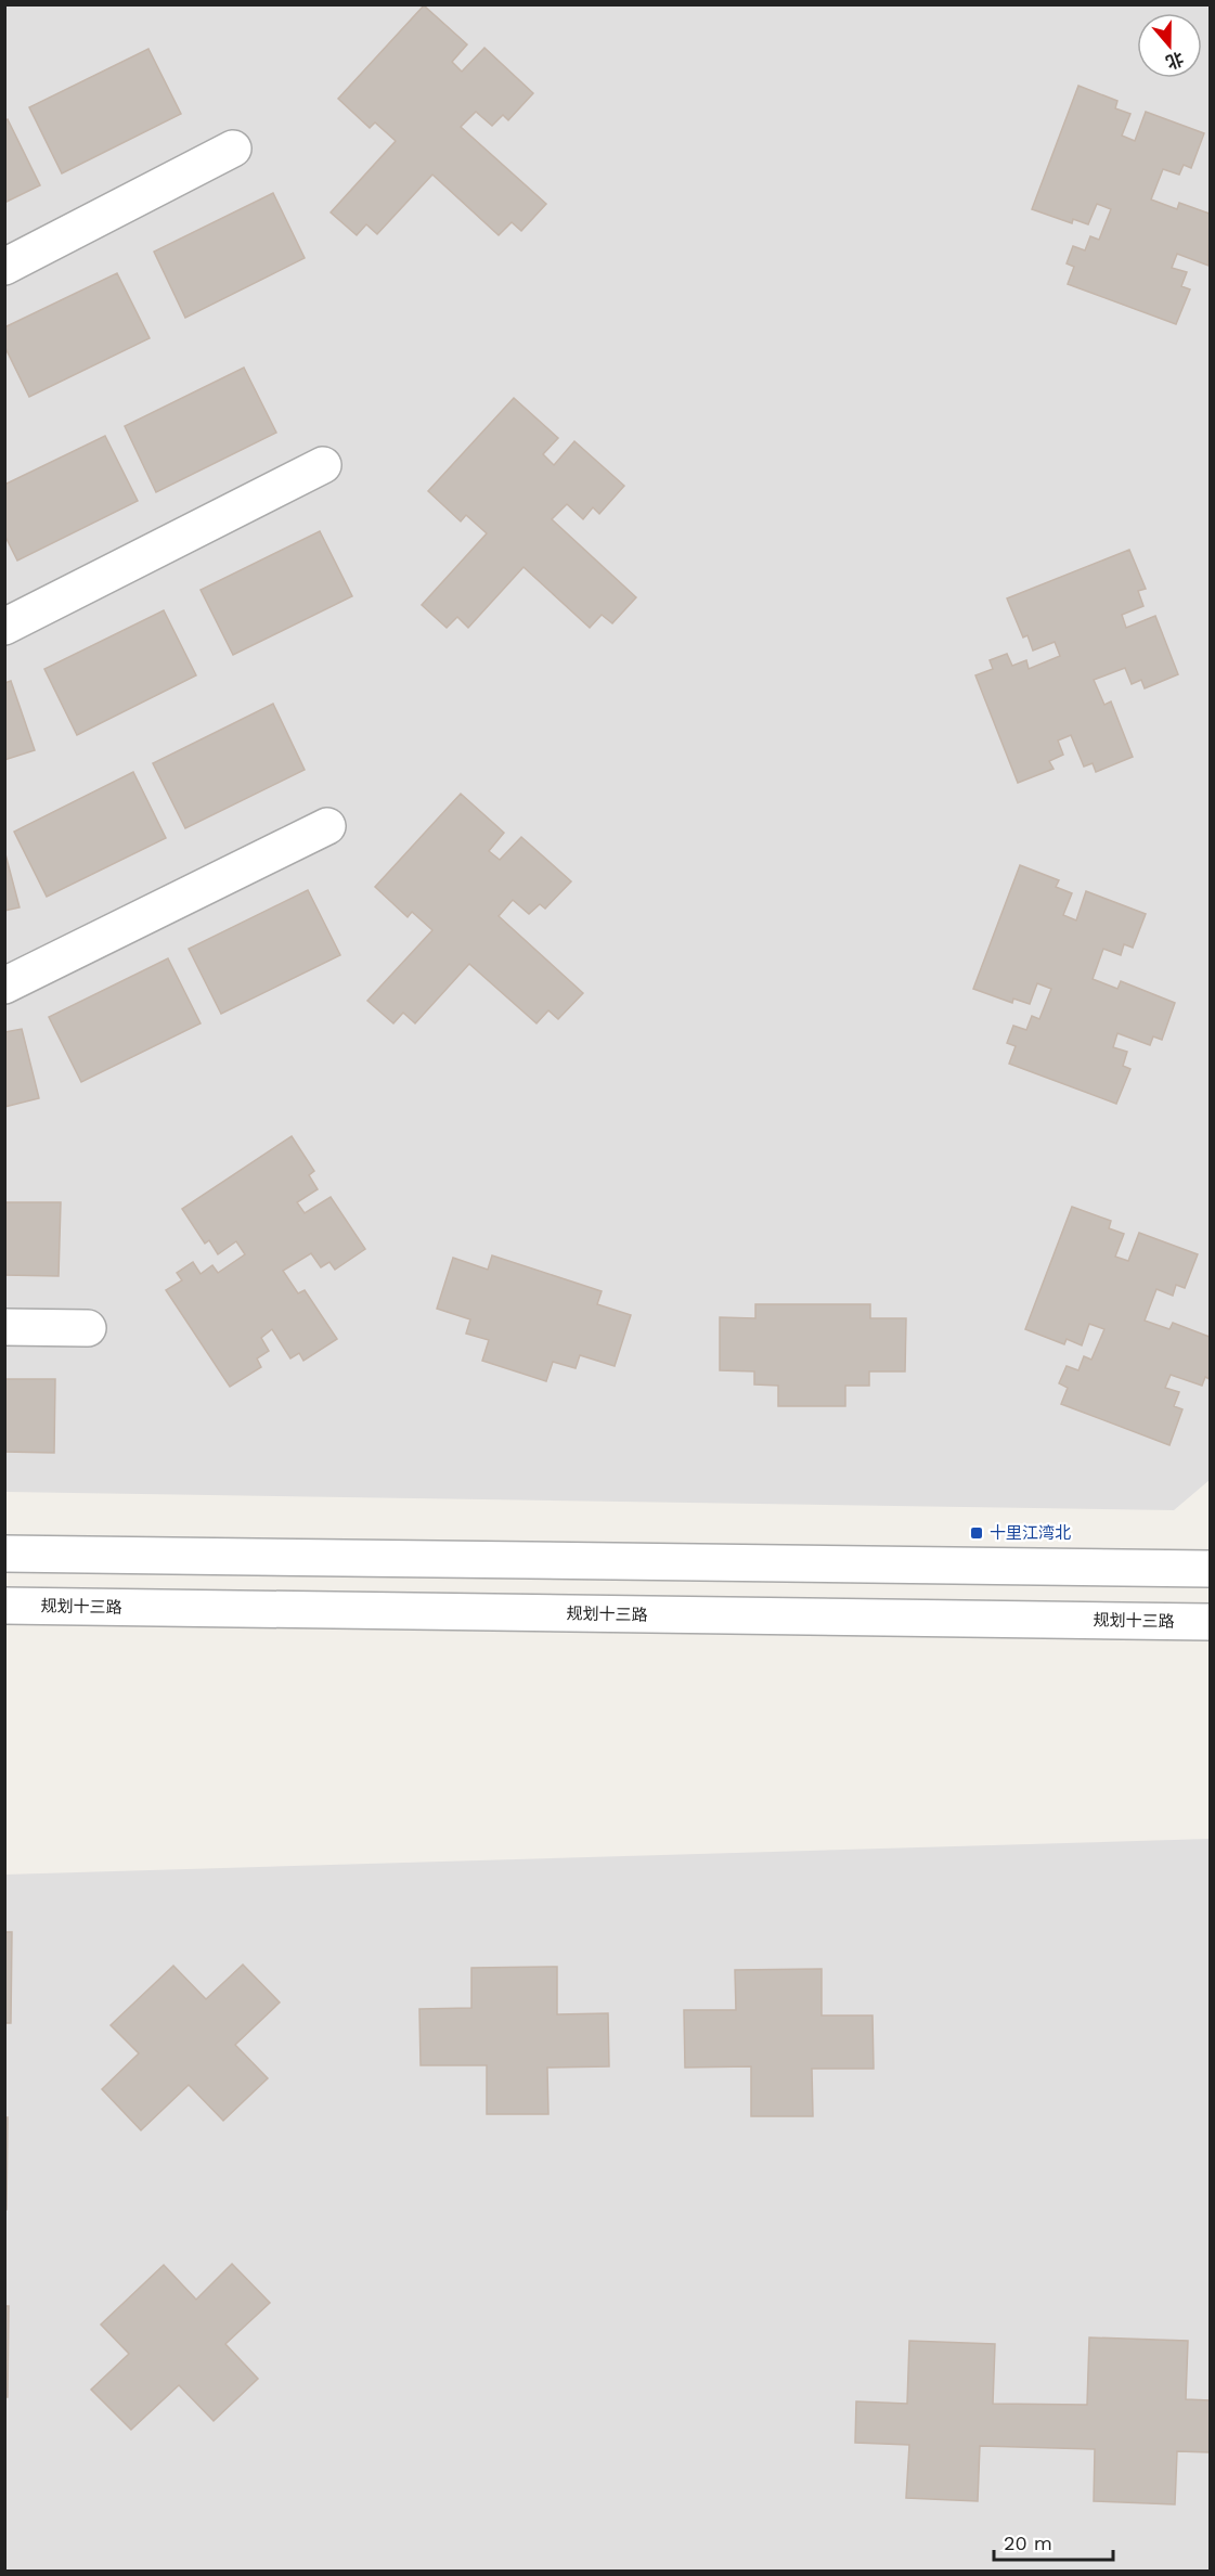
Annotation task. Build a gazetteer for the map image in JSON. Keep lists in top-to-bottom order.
{
  "streets": {
    "street": ["规划十三路"]
  },
  "places": {
    "transit": ["十里江湾北"]
  },
  "scale_bar": "20 m",
  "north": "bottom"
}
